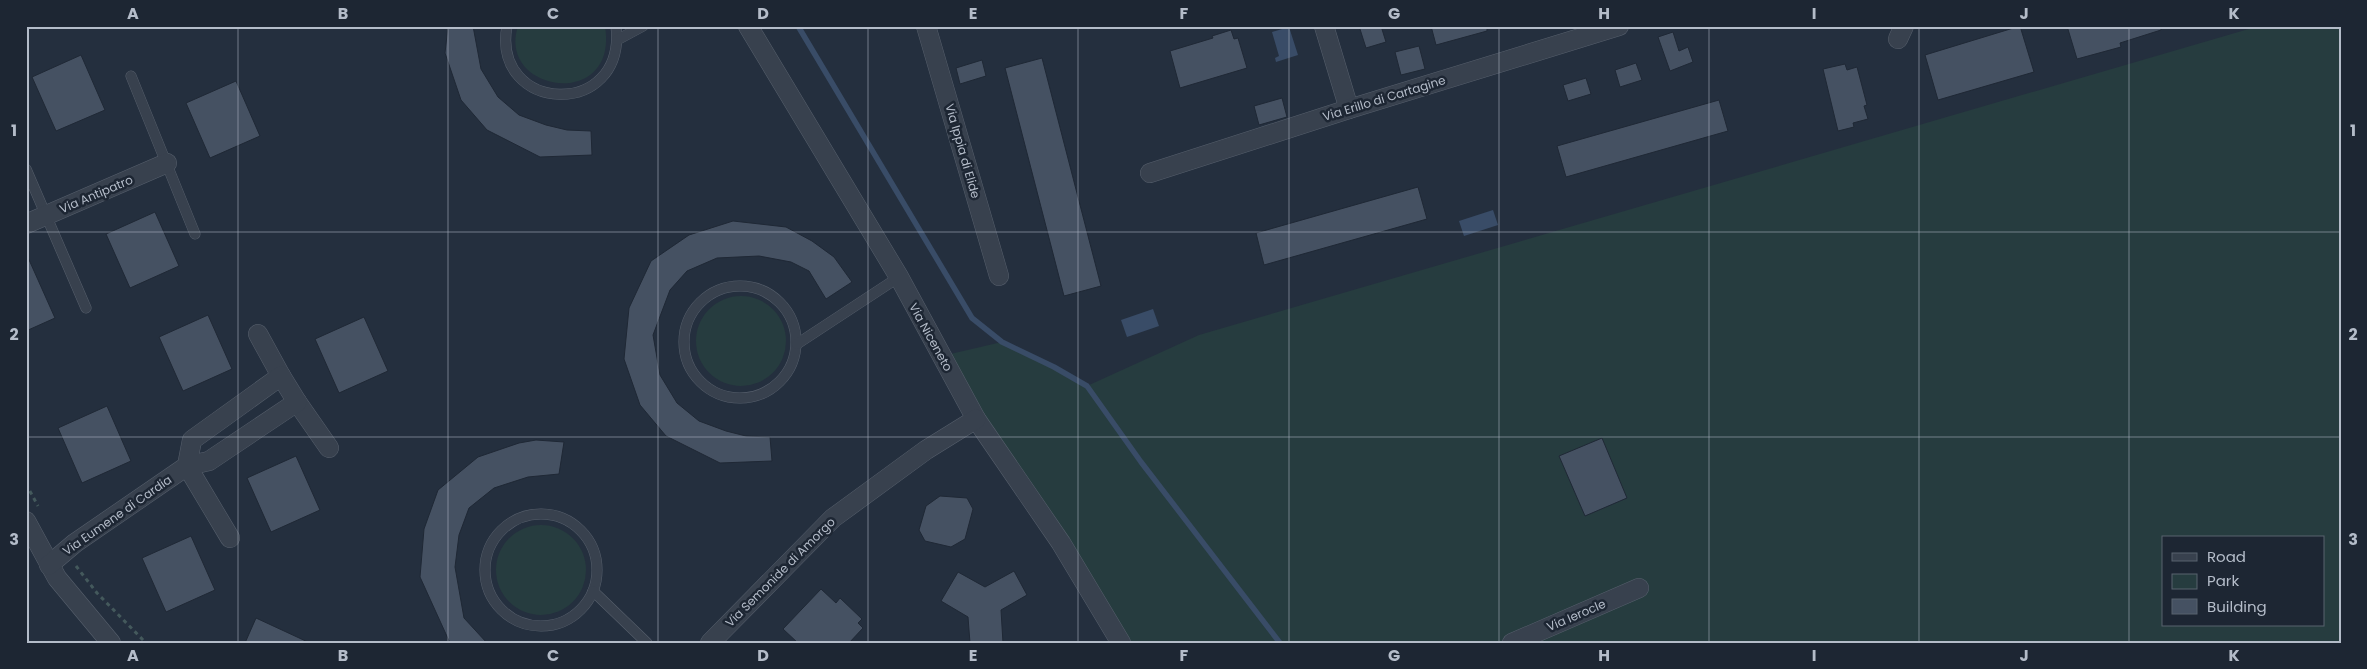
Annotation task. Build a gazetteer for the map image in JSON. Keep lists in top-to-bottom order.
{
  "streets": {
    "street": [
      "Via Erillo di Cartagine",
      "Via Ippia di Elide",
      "Via Antipatro",
      "Via Niceneto",
      "Via Eumene di Cardia",
      "Via Semonide di Amorgo",
      "Via Ierocle"
    ]
  },
  "crossings": [
    ["Via Niceneto", "Via Semonide di Amorgo"]
  ],
  "legend": ["Road", "Park", "Building"],
  "grid": {
    "columns": [
      "A",
      "B",
      "C",
      "D",
      "E",
      "F",
      "G",
      "H",
      "I",
      "J",
      "K"
    ],
    "rows": ["1", "2", "3"]
  }
}
